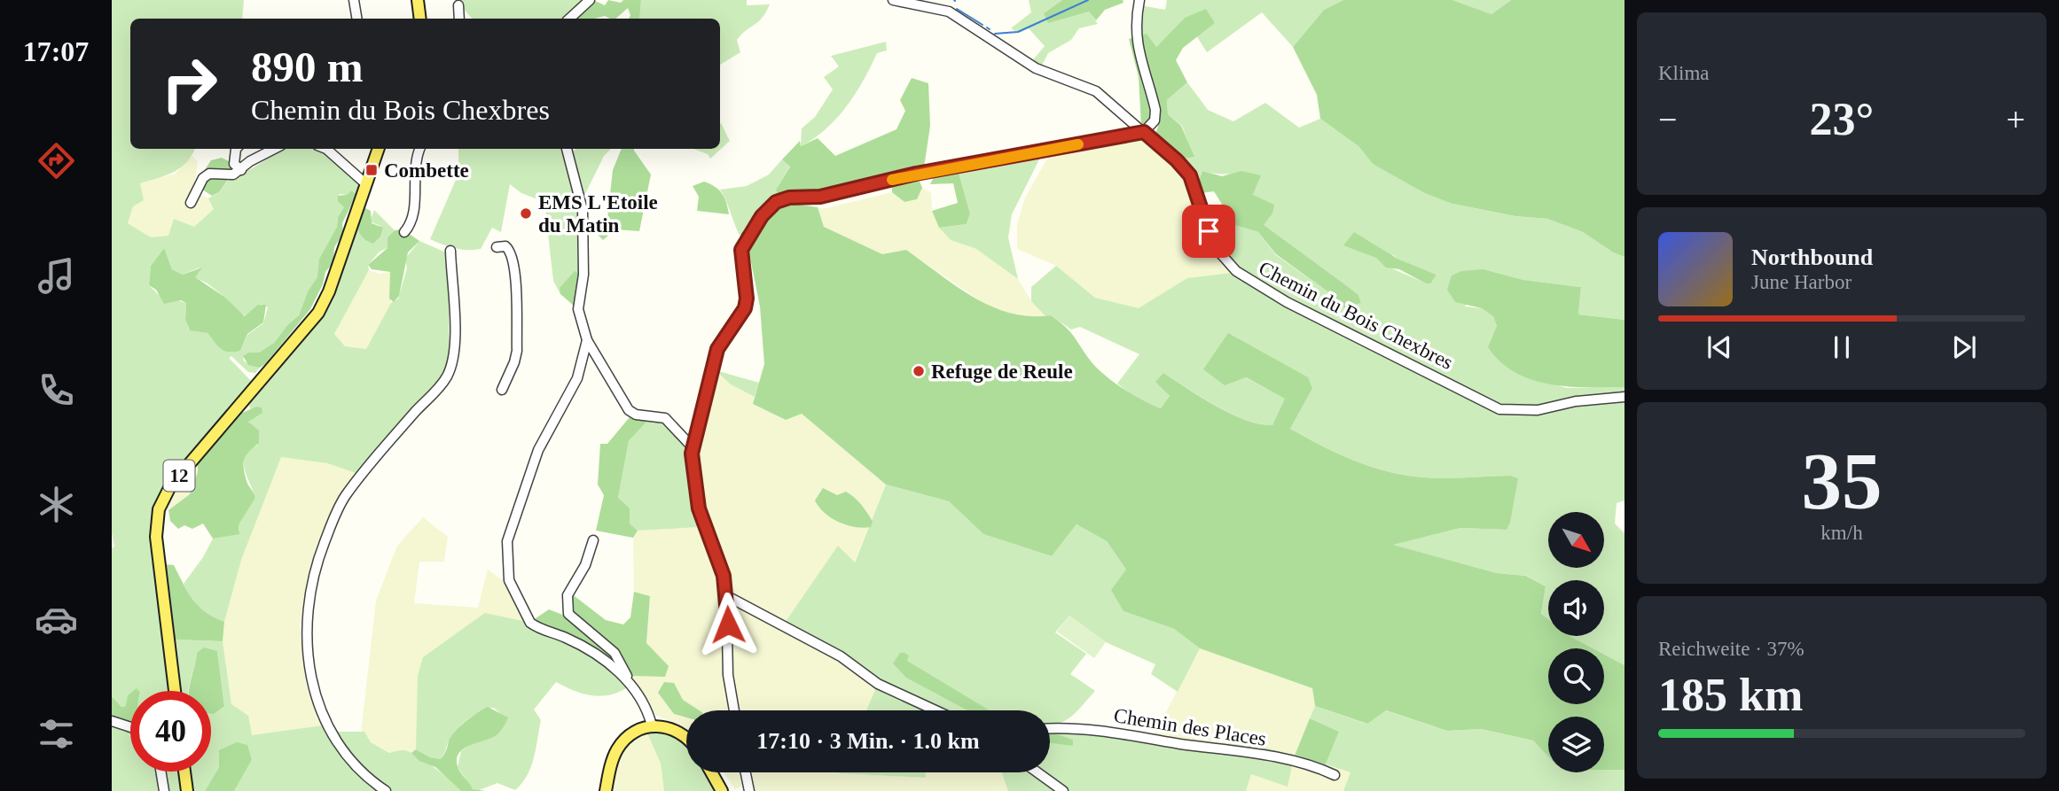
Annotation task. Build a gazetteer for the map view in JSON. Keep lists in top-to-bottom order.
{
  "streets": {
    "main road": ["12"],
    "street": ["Chemin du Bois Chexbres", "Chemin des Places"]
  },
  "places": {
    "transit": ["Combette"],
    "other": ["EMS L'Etoile du Matin", "Refuge de Reule"]
  },
  "north": "bottom right",
  "page": {
    "tabs": "17:07",
    "tile": [
      "Klima",
      ["35", "km/h"],
      ["Reichweite · 37%", "185 km"]
    ],
    "turn": ["890 m", "Chemin du Bois Chexbres"],
    "heat": ["−", "23°", "+"],
    "song": ["Northbound", "June Harbor"],
    "limit": "40",
    "trip": "17:10 · 3 Min. · 1.0 km"
  }
}
